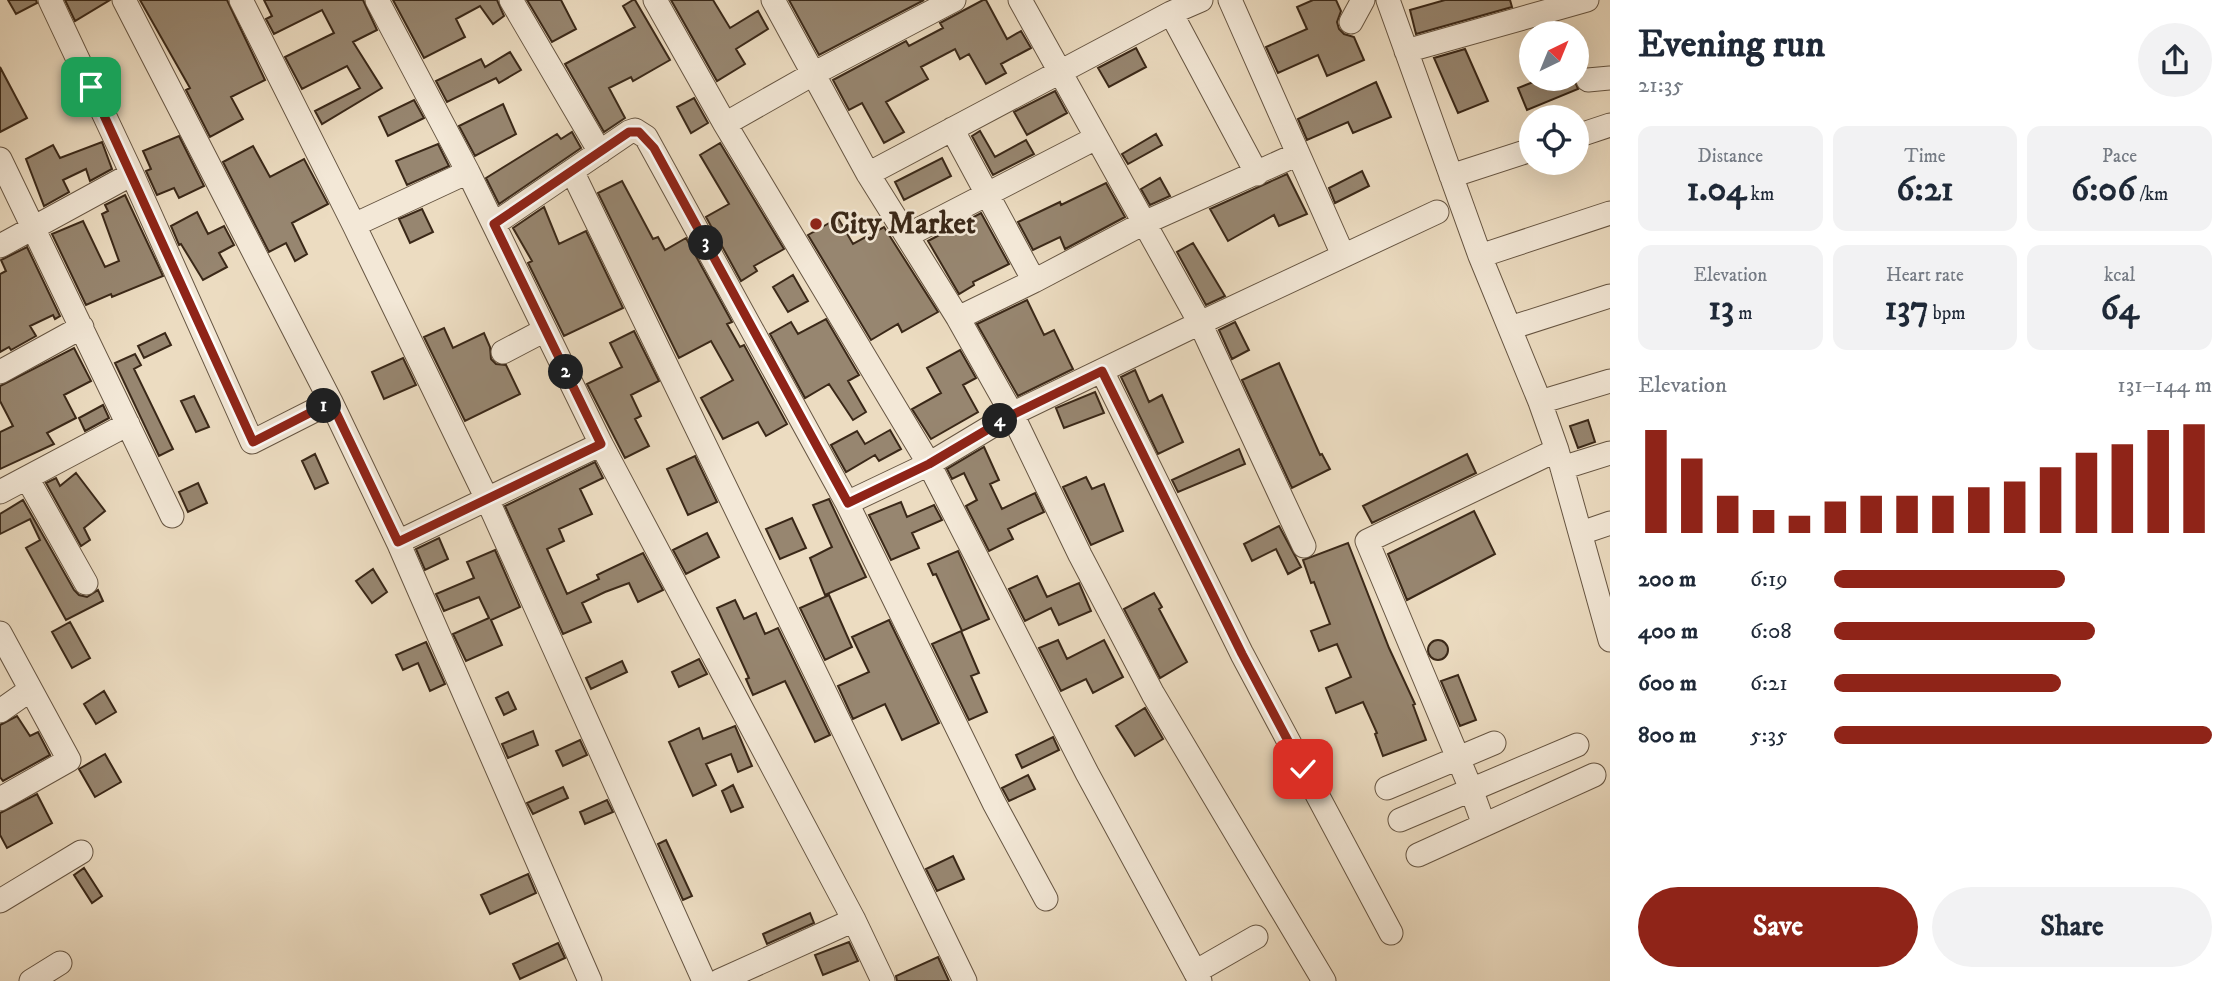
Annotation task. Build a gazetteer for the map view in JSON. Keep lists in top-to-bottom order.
{
  "places": ["City Market"],
  "north": "top right",
  "page": {
    "heading": ["Evening run", "21:35"],
    "stats": [
      ["Distance", "1.04 km"],
      ["Time", "6:21"],
      ["Pace", "6:06 /km"],
      ["Elevation", "13 m"],
      ["Heart rate", "137 bpm"],
      ["kcal", "64"]
    ],
    "pins": [
      "3",
      "2",
      "1",
      "4"
    ],
    "chart": ["Elevation", "131–144 m"],
    "list": [
      {
        "name": "200 m",
        "note": "6:19"
      },
      {
        "name": "400 m",
        "note": "6:08"
      },
      {
        "name": "600 m",
        "note": "6:21"
      },
      {
        "name": "800 m",
        "note": "5:35"
      }
    ],
    "buttons": ["Save", "Share"]
  }
}
